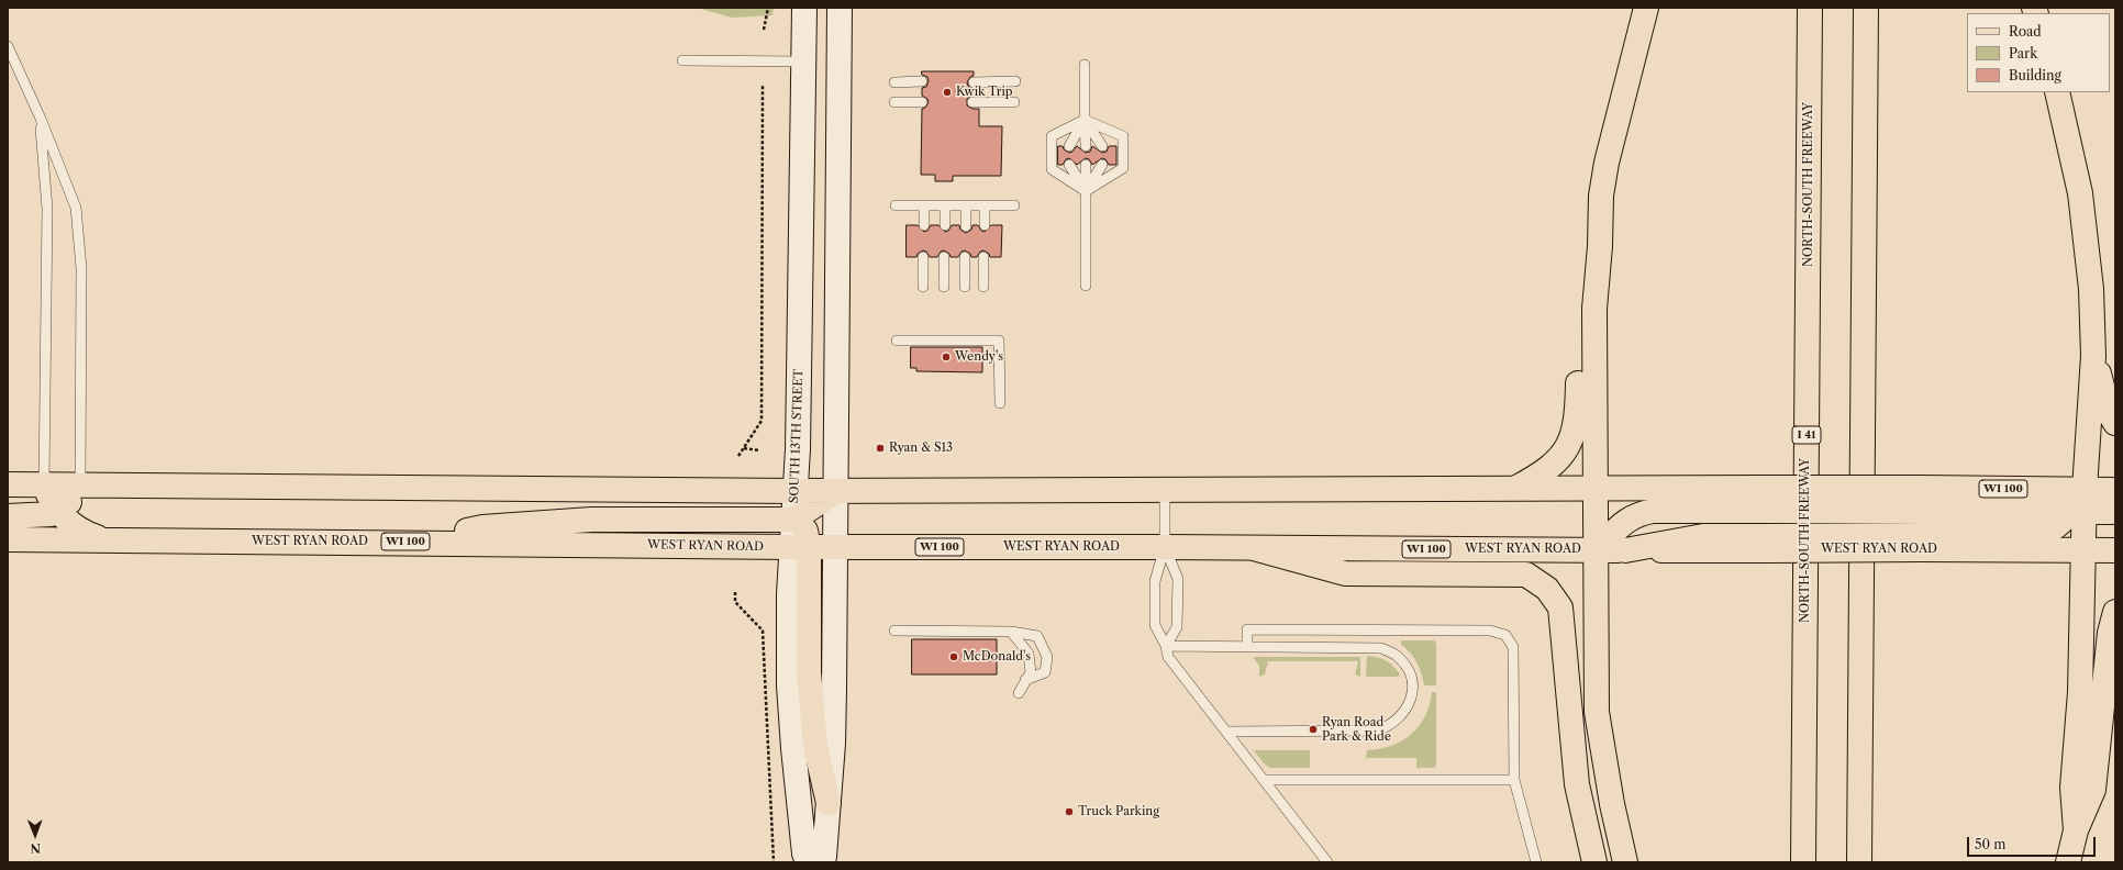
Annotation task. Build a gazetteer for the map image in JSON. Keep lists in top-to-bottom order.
{
  "streets": {
    "main road": [
      "NORTH-SOUTH FREEWAY",
      "I 41",
      "WI 100",
      "WEST RYAN ROAD"
    ],
    "street": ["SOUTH 13TH STREET"]
  },
  "crossings": [
    ["SOUTH 13TH STREET", "WI 100"],
    ["SOUTH 13TH STREET", "WEST RYAN ROAD"]
  ],
  "places": [
    "Kwik Trip",
    "Wendy's",
    "Ryan & S13",
    "McDonald's",
    "Ryan Road Park & Ride",
    "Truck Parking"
  ],
  "legend": ["Road", "Park", "Building"],
  "scale_bar": "50 m",
  "north": "bottom"
}
